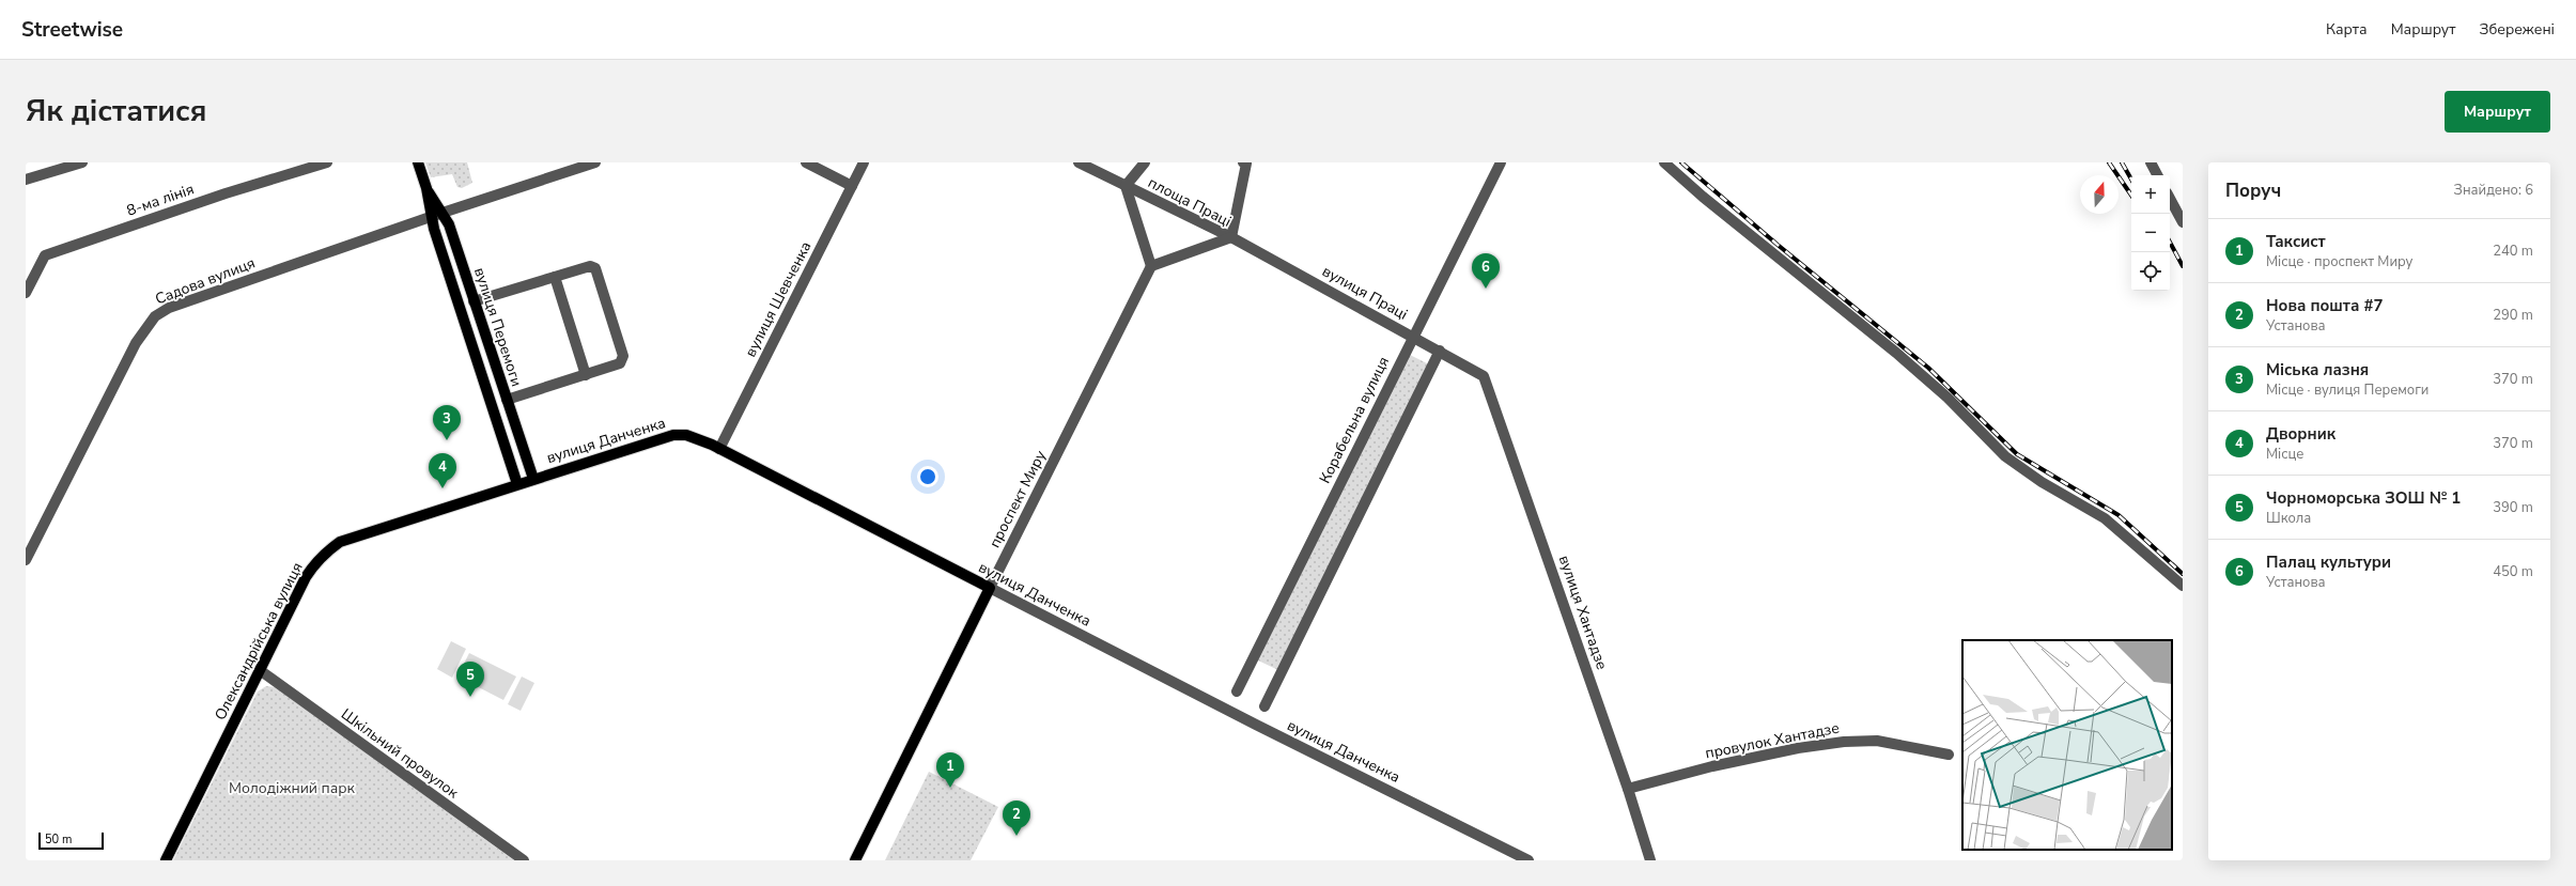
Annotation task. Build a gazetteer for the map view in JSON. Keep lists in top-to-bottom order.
{
  "streets": {
    "main road": [
      "вулиця Перемоги",
      "вулиця Данченка",
      "проспект Миру",
      "Олександрійська вулиця"
    ],
    "street": [
      "8-ма лінія",
      "площа Праці",
      "Садова вулиця",
      "вулиця Праці",
      "вулиця Шевченка",
      "Корабельна вулиця",
      "вулиця Хантадзе",
      "провулок Хантадзе",
      "Шкільний провулок"
    ]
  },
  "crossings": [
    ["площа Праці", "вулиця Праці"],
    ["площа Праці", "проспект Миру"],
    ["Садова вулиця", "вулиця Перемоги"],
    ["вулиця Праці", "Корабельна вулиця"],
    ["вулиця Праці", "вулиця Хантадзе"],
    ["вулиця Шевченка", "вулиця Данченка"],
    ["вулиця Перемоги", "вулиця Данченка"],
    ["вулиця Перемоги", "Олександрійська вулиця"],
    ["вулиця Данченка", "проспект Миру"],
    ["вулиця Данченка", "Олександрійська вулиця"],
    ["вулиця Хантадзе", "провулок Хантадзе"],
    ["Олександрійська вулиця", "Шкільний провулок"]
  ],
  "parks": ["Молодіжний парк"],
  "scale_bar": "50 m",
  "north": "top",
  "page": {
    "header": "Streetwise",
    "nav": ["Карта", "Маршрут", "Збережені"],
    "title": "Як дістатися",
    "buttons": "Маршрут",
    "heading": ["Поруч", "Знайдено: 6"],
    "map_buttons": ["+", "−"],
    "list": [
      {
        "mark": "1",
        "name": "Таксист",
        "note": "Місце · проспект Миру",
        "value": "240 m"
      },
      {
        "mark": "2",
        "name": "Нова пошта #7",
        "note": "Установа",
        "value": "290 m"
      },
      {
        "mark": "3",
        "name": "Міська лазня",
        "note": "Місце · вулиця Перемоги",
        "value": "370 m"
      },
      {
        "mark": "4",
        "name": "Дворник",
        "note": "Місце",
        "value": "370 m"
      },
      {
        "mark": "5",
        "name": "Чорноморська ЗОШ № 1",
        "note": "Школа",
        "value": "390 m"
      },
      {
        "mark": "6",
        "name": "Палац культури",
        "note": "Установа",
        "value": "450 m"
      }
    ],
    "pins": [
      "6",
      "3",
      "4",
      "5",
      "1",
      "2"
    ],
    "scale": "50 m"
  }
}
